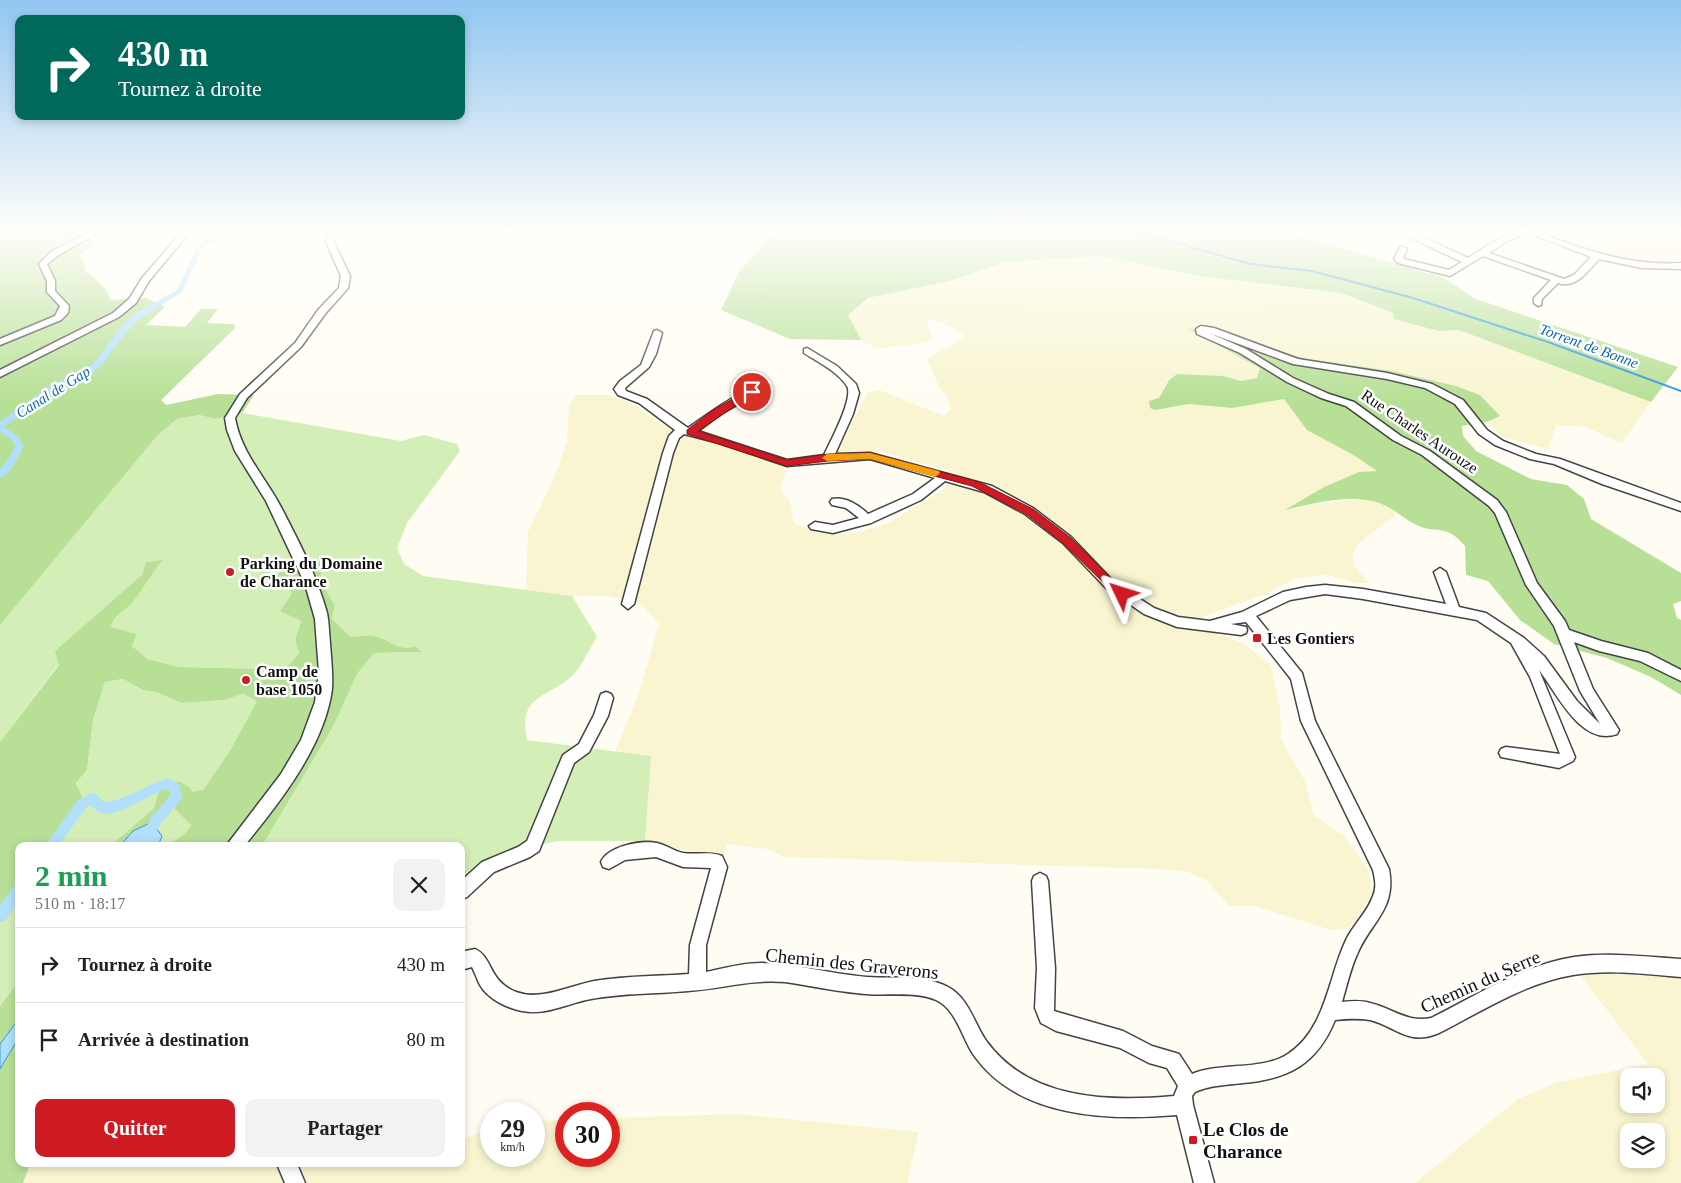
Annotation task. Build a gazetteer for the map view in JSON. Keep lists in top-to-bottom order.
{
  "streets": {
    "street": ["Rue Charles Aurouze", "Chemin des Graverons", "Chemin du Serre"]
  },
  "water": ["Torrent de Bonne", "Canal de Gap"],
  "places": {
    "other": ["Parking du Domaine de Charance", "Camp de base 1050"],
    "transit": ["Les Gontiers", "Le Clos de Charance"]
  },
  "page": {
    "turn": ["430 m", "Tournez à droite"],
    "heading": ["2 min", "510 m · 18:17"],
    "list": [
      {
        "name": "Tournez à droite",
        "value": "430 m"
      },
      {
        "name": "Arrivée à destination",
        "value": "80 m"
      }
    ],
    "buttons": ["Quitter", "Partager"],
    "speed": "29 km/h",
    "limit": "30"
  }
}
